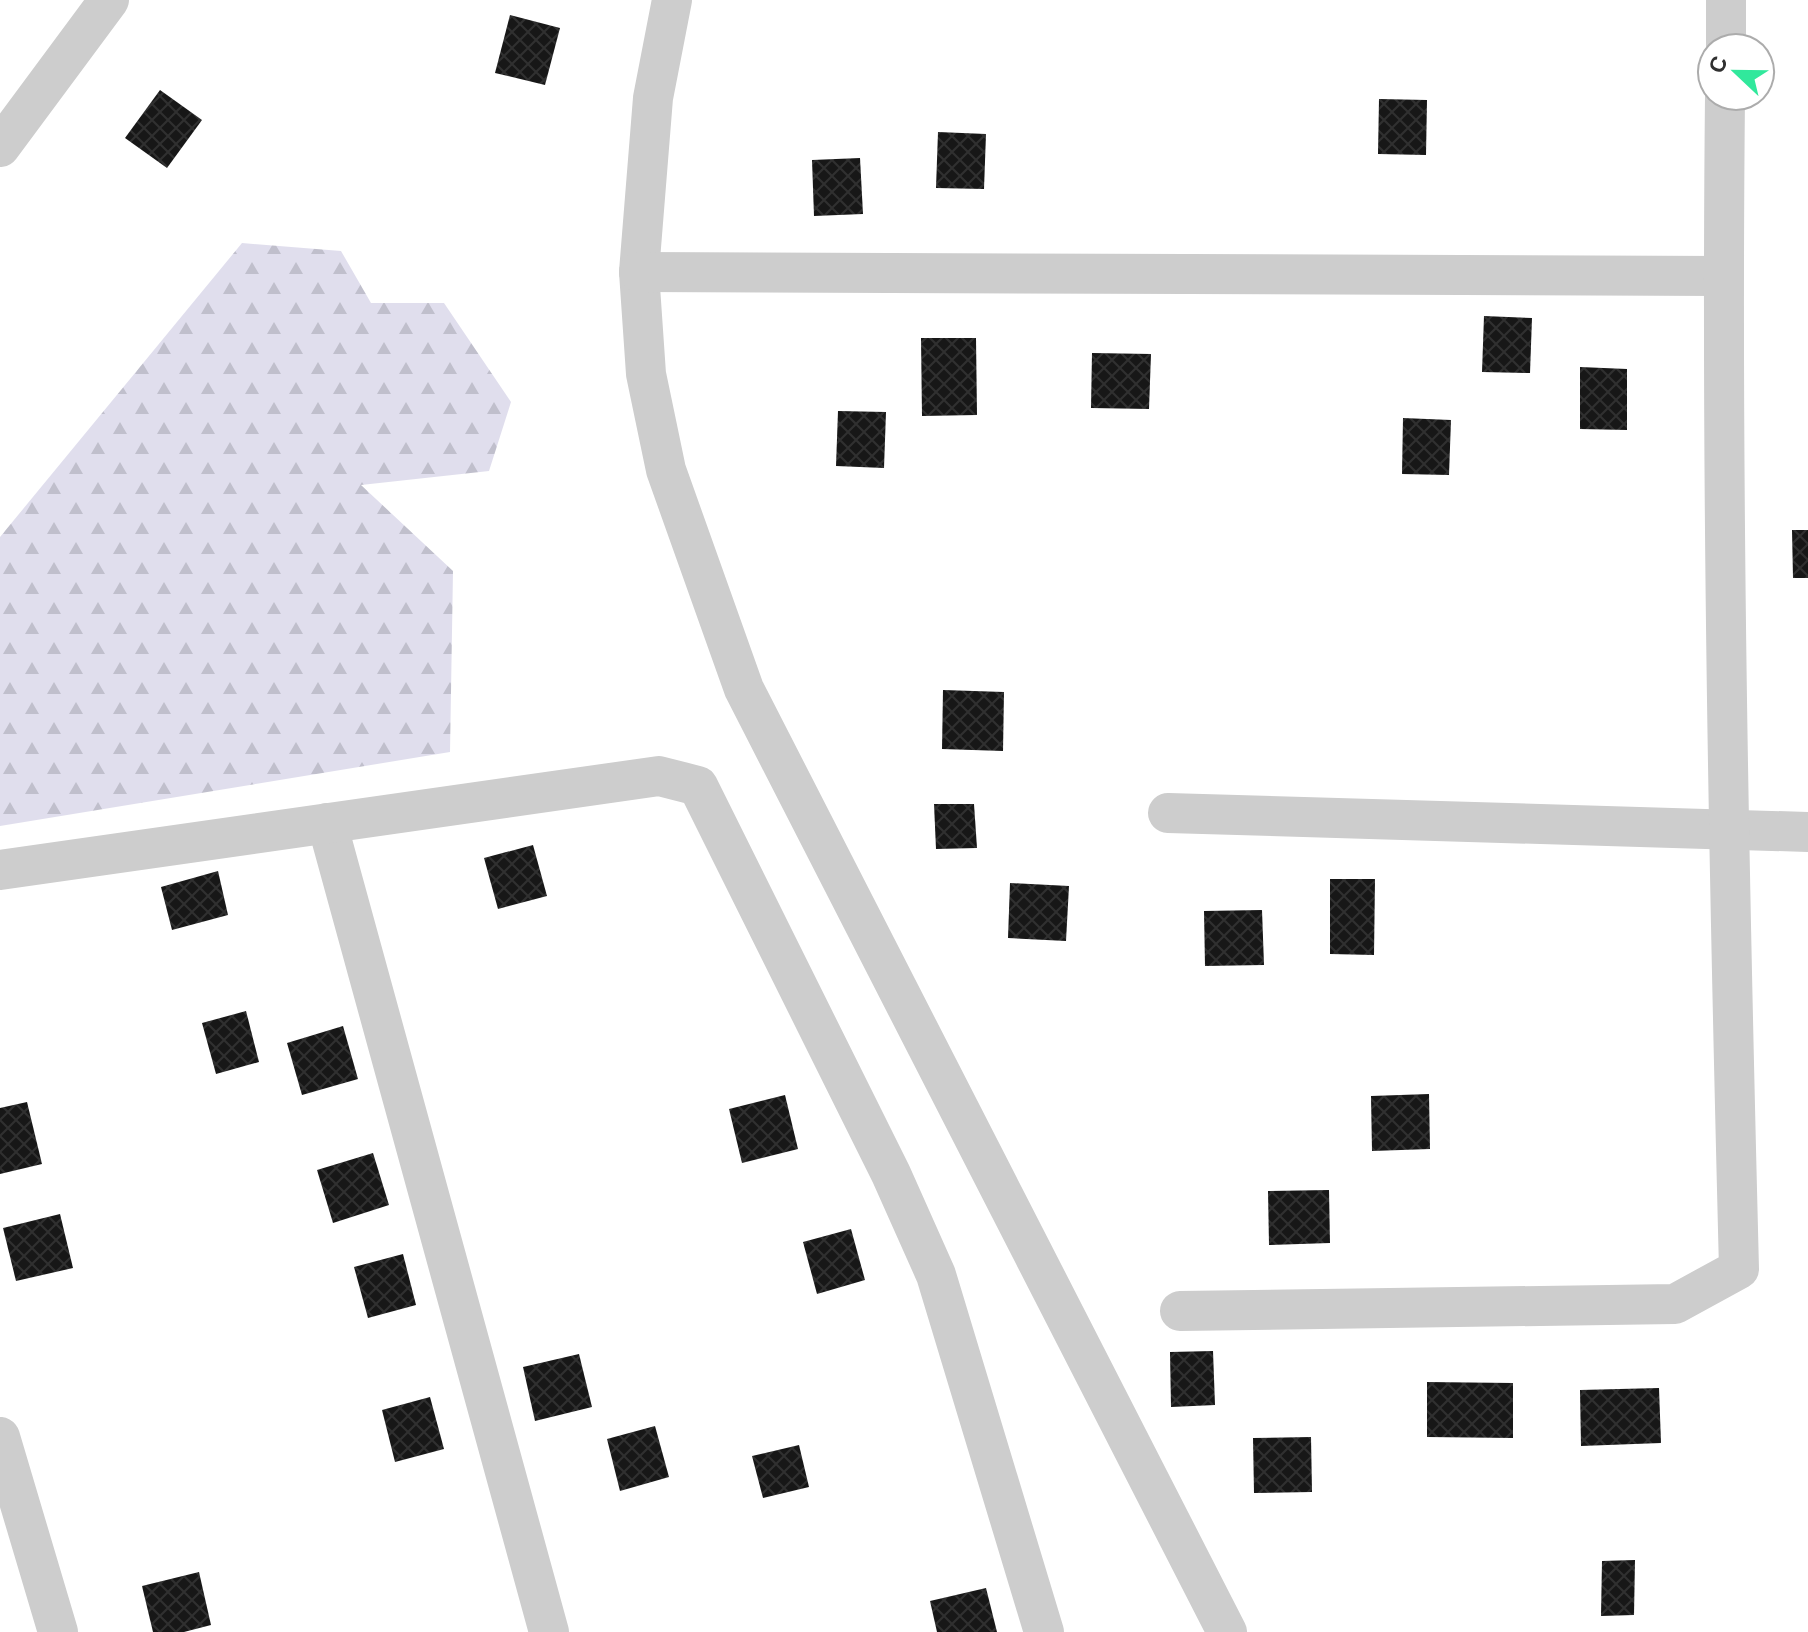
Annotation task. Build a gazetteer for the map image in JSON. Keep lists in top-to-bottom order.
{
  "north": "left"
}
